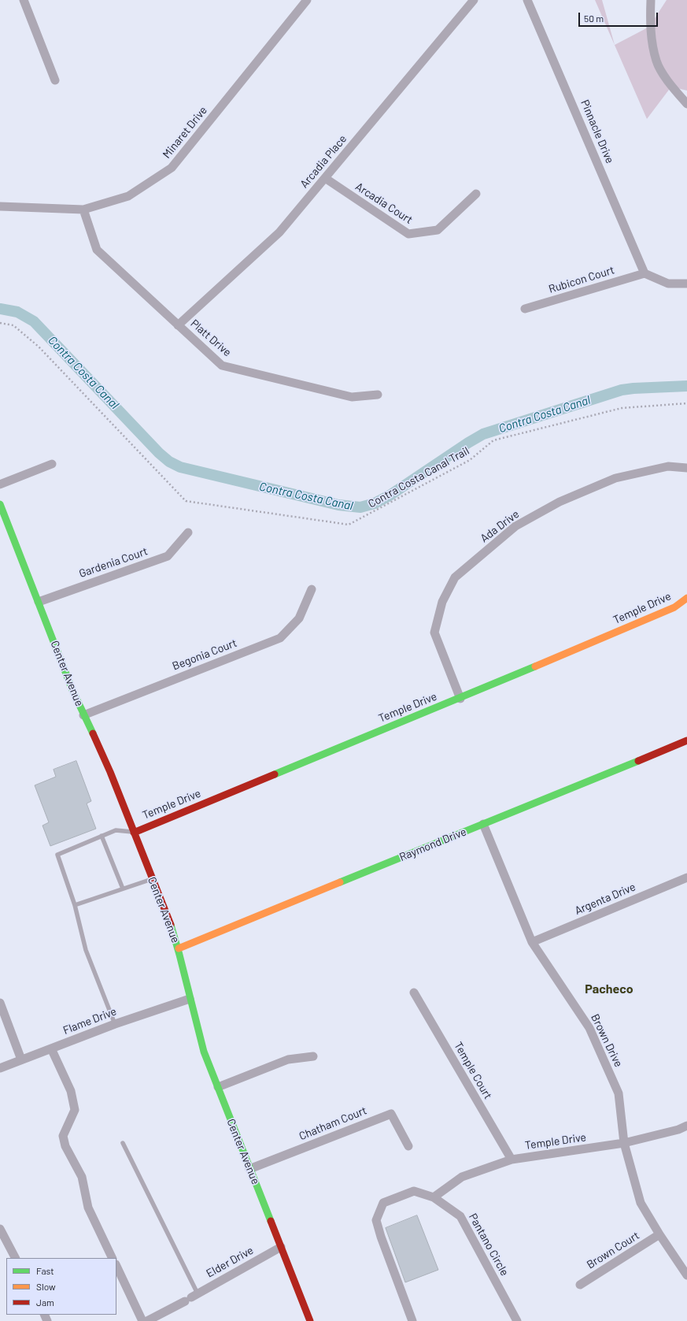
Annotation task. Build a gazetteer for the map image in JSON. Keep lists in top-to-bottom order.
{
  "streets": {
    "street": [
      "Pinnacle Drive",
      "Minaret Drive",
      "Arcadia Place",
      "Arcadia Court",
      "Rubicon Court",
      "Platt Drive",
      "Ada Drive",
      "Gardenia Court",
      "Temple Drive",
      "Begonia Court",
      "Center Avenue",
      "Raymond Drive",
      "Argenta Drive",
      "Flame Drive",
      "Brown Drive",
      "Temple Court",
      "Chatham Court",
      "Pantano Circle",
      "Brown Court",
      "Elder Drive"
    ],
    "path": ["Contra Costa Canal Trail"]
  },
  "crossings": [
    ["Pinnacle Drive", "Rubicon Court"],
    ["Minaret Drive", "Platt Drive"],
    ["Arcadia Place", "Arcadia Court"],
    ["Arcadia Place", "Platt Drive"],
    ["Ada Drive", "Temple Drive"],
    ["Gardenia Court", "Center Avenue"],
    ["Temple Drive", "Center Avenue"],
    ["Temple Drive", "Brown Drive"],
    ["Temple Drive", "Temple Court"],
    ["Temple Drive", "Pantano Circle"],
    ["Begonia Court", "Center Avenue"],
    ["Center Avenue", "Raymond Drive"],
    ["Center Avenue", "Flame Drive"],
    ["Center Avenue", "Chatham Court"],
    ["Center Avenue", "Elder Drive"],
    ["Raymond Drive", "Brown Drive"],
    ["Argenta Drive", "Brown Drive"],
    ["Brown Drive", "Brown Court"]
  ],
  "districts": ["Pacheco"],
  "water": ["Contra Costa Canal"],
  "legend": ["Fast", "Slow", "Jam"],
  "scale_bar": "50 m"
}
